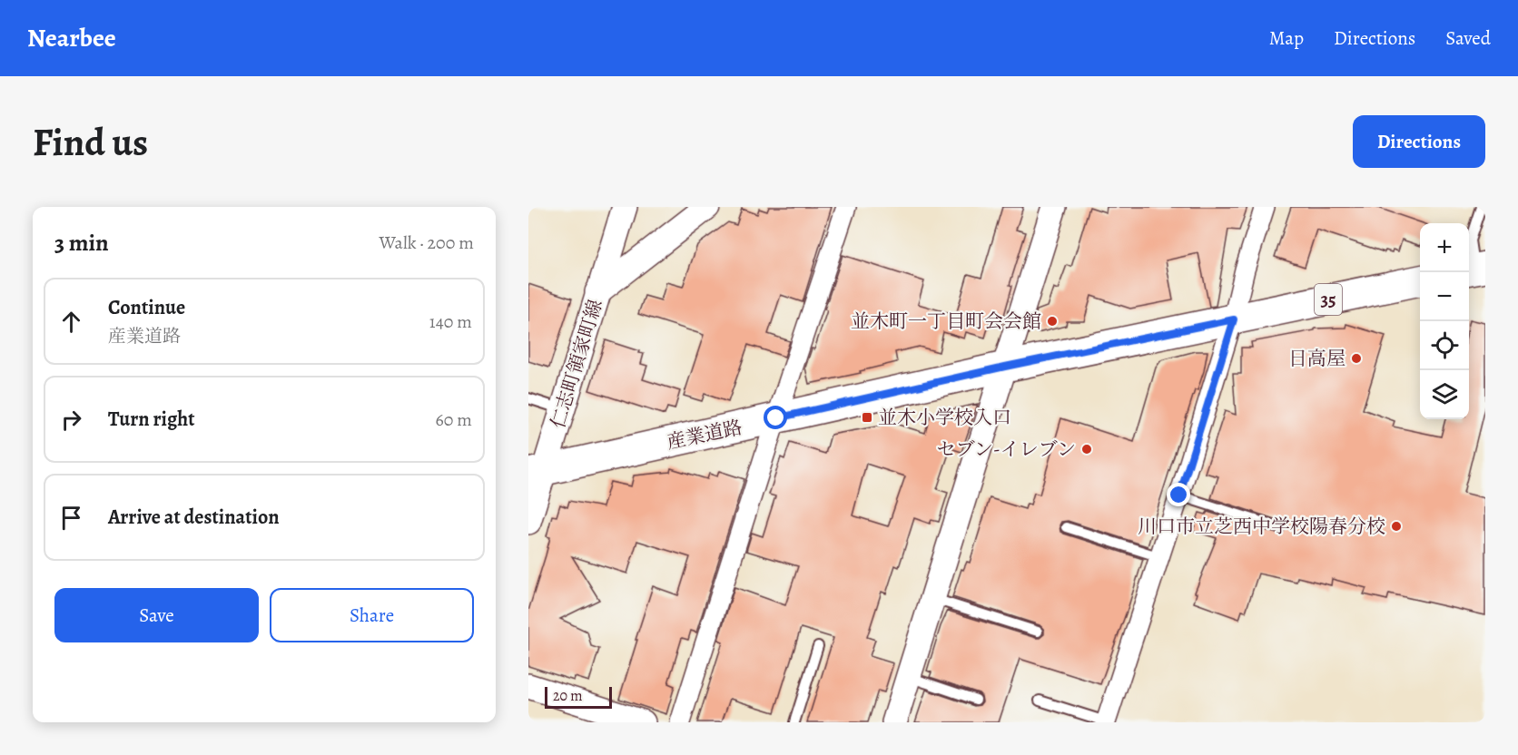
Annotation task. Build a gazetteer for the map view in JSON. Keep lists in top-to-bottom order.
{
  "streets": {
    "main road": ["35", "産業道路"],
    "street": ["仁志町領家町線"]
  },
  "crossings": [
    ["仁志町領家町線", "産業道路"]
  ],
  "places": {
    "other": [
      "並木町一丁目町会会館",
      "日高屋",
      "セブン-イレブン",
      "川口市立芝西中学校陽春分校"
    ],
    "transit": ["並木小学校入口"]
  },
  "scale_bar": "20 m",
  "page": {
    "header": "Nearbee",
    "nav": ["Map", "Directions", "Saved"],
    "buttons": [
      "Directions",
      ["Save", "Share"]
    ],
    "title": "Find us",
    "heading": ["3 min", "Walk · 200 m"],
    "map_buttons": ["+", "−"],
    "list": [
      ["Continue", "産業道路", "140 m"],
      ["Turn right", "60 m"],
      "Arrive at destination"
    ],
    "scale": "20 m"
  }
}
